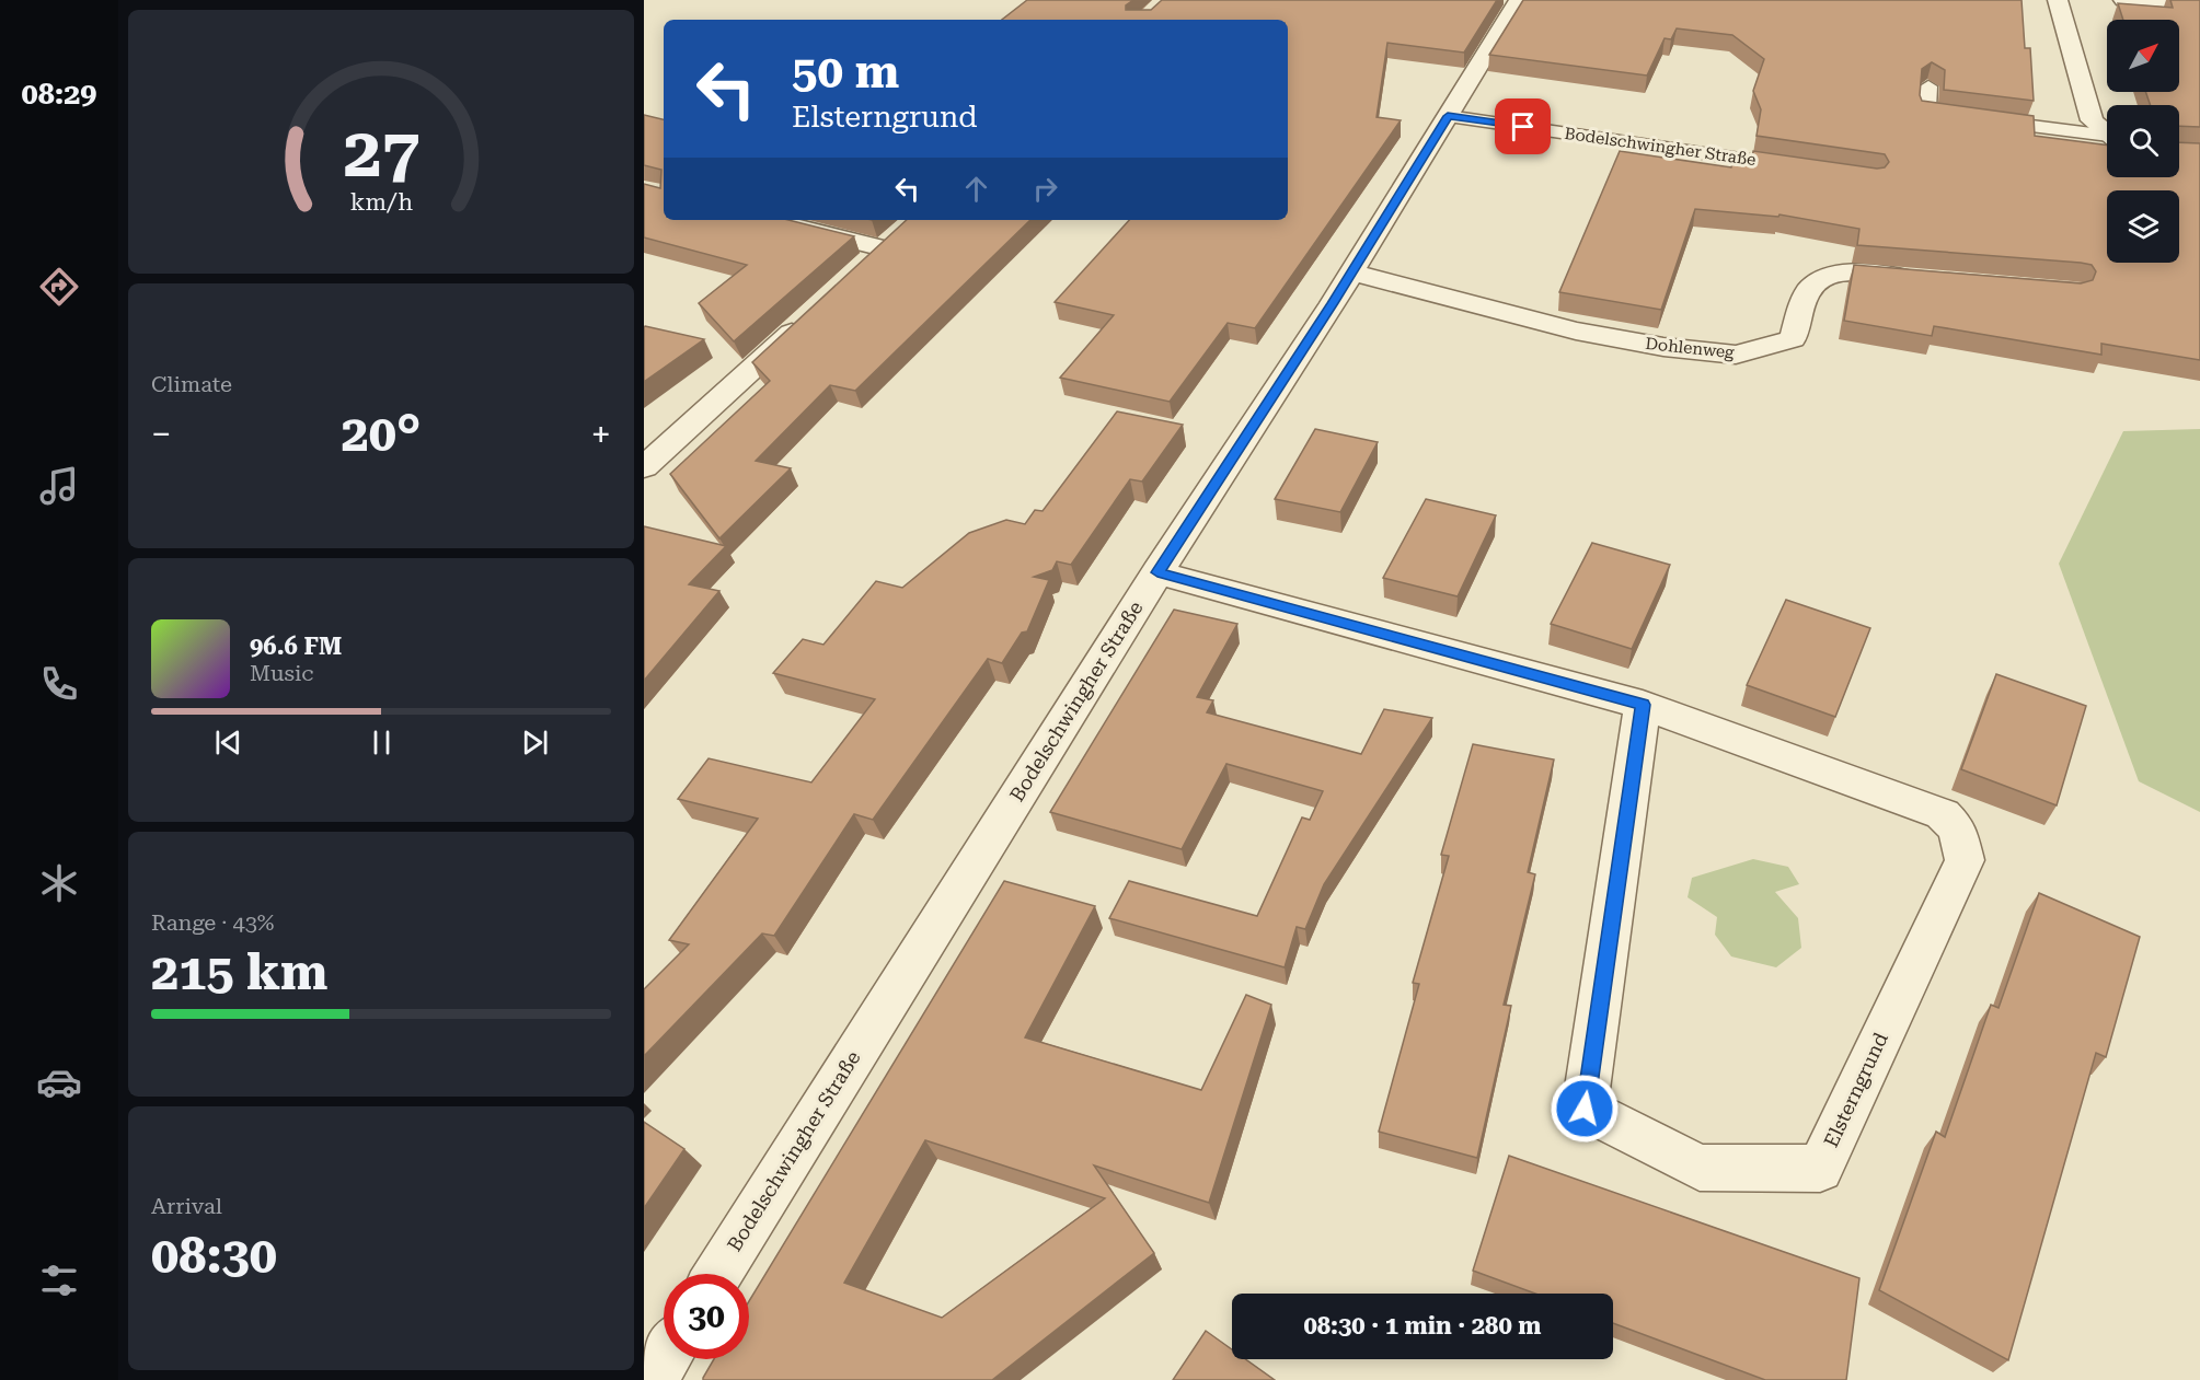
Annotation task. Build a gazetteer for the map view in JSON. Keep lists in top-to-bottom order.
{
  "streets": {
    "street": ["Bodelschwingher Straße", "Dohlenweg", "Elsterngrund"]
  },
  "crossings": [
    ["Bodelschwingher Straße", "Dohlenweg"],
    ["Bodelschwingher Straße", "Elsterngrund"]
  ],
  "north": "top right",
  "page": {
    "tabs": "08:29",
    "turn": ["50 m", "Elsterngrund"],
    "tile": [
      "Climate",
      ["Range · 43%", "215 km"],
      ["Arrival", "08:30"]
    ],
    "heat": ["−", "20°", "+"],
    "song": ["96.6 FM", "Music"],
    "limit": "30",
    "trip": "08:30 · 1 min · 280 m",
    "gauge": ["27", "km/h"]
  }
}
